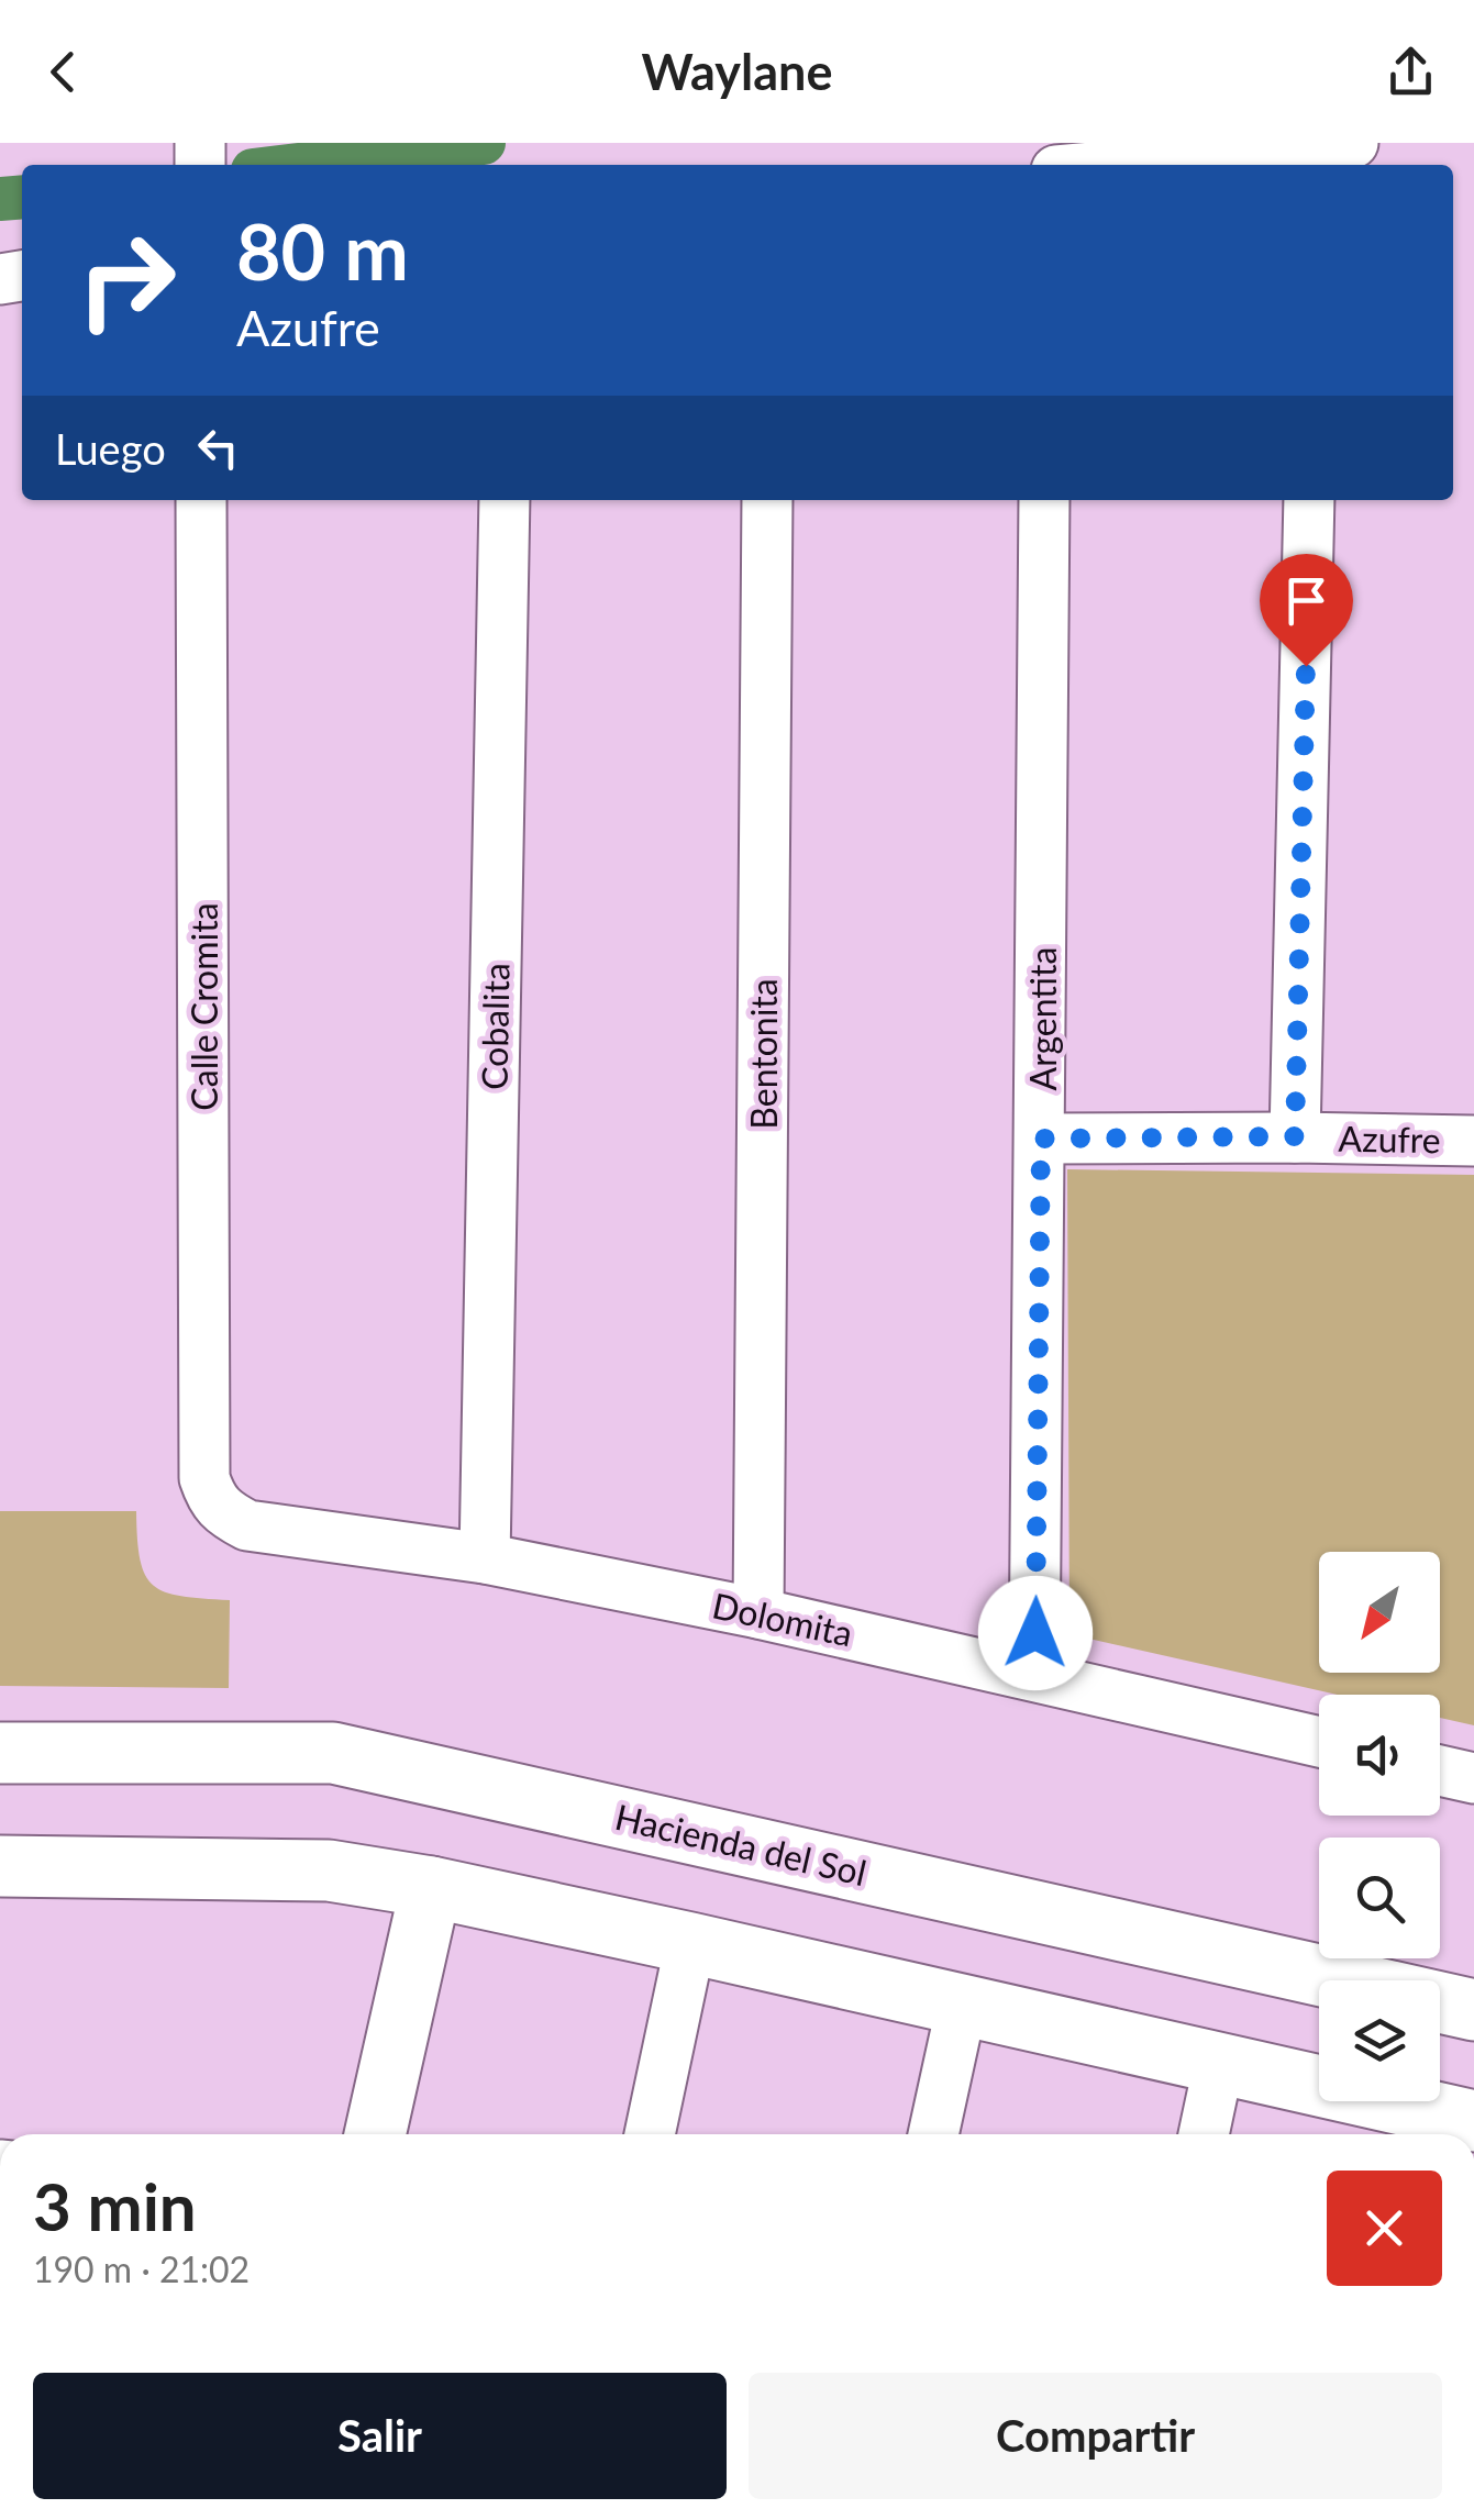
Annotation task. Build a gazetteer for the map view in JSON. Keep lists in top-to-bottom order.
{
  "streets": {
    "street": [
      "Calle Cromita",
      "Argentita",
      "Cobalita",
      "Bentonita",
      "Azufre",
      "Dolomita",
      "Hacienda del Sol"
    ]
  },
  "crossings": [
    ["Calle Cromita", "Dolomita"],
    ["Argentita", "Azufre"],
    ["Argentita", "Dolomita"],
    ["Cobalita", "Dolomita"],
    ["Bentonita", "Dolomita"]
  ],
  "north": "bottom left",
  "page": {
    "header": "Waylane",
    "turn": ["80 m", "Azufre"],
    "then": "Luego",
    "heading": ["3 min", "190 m · 21:02"],
    "buttons": ["Salir", "Compartir"]
  }
}
